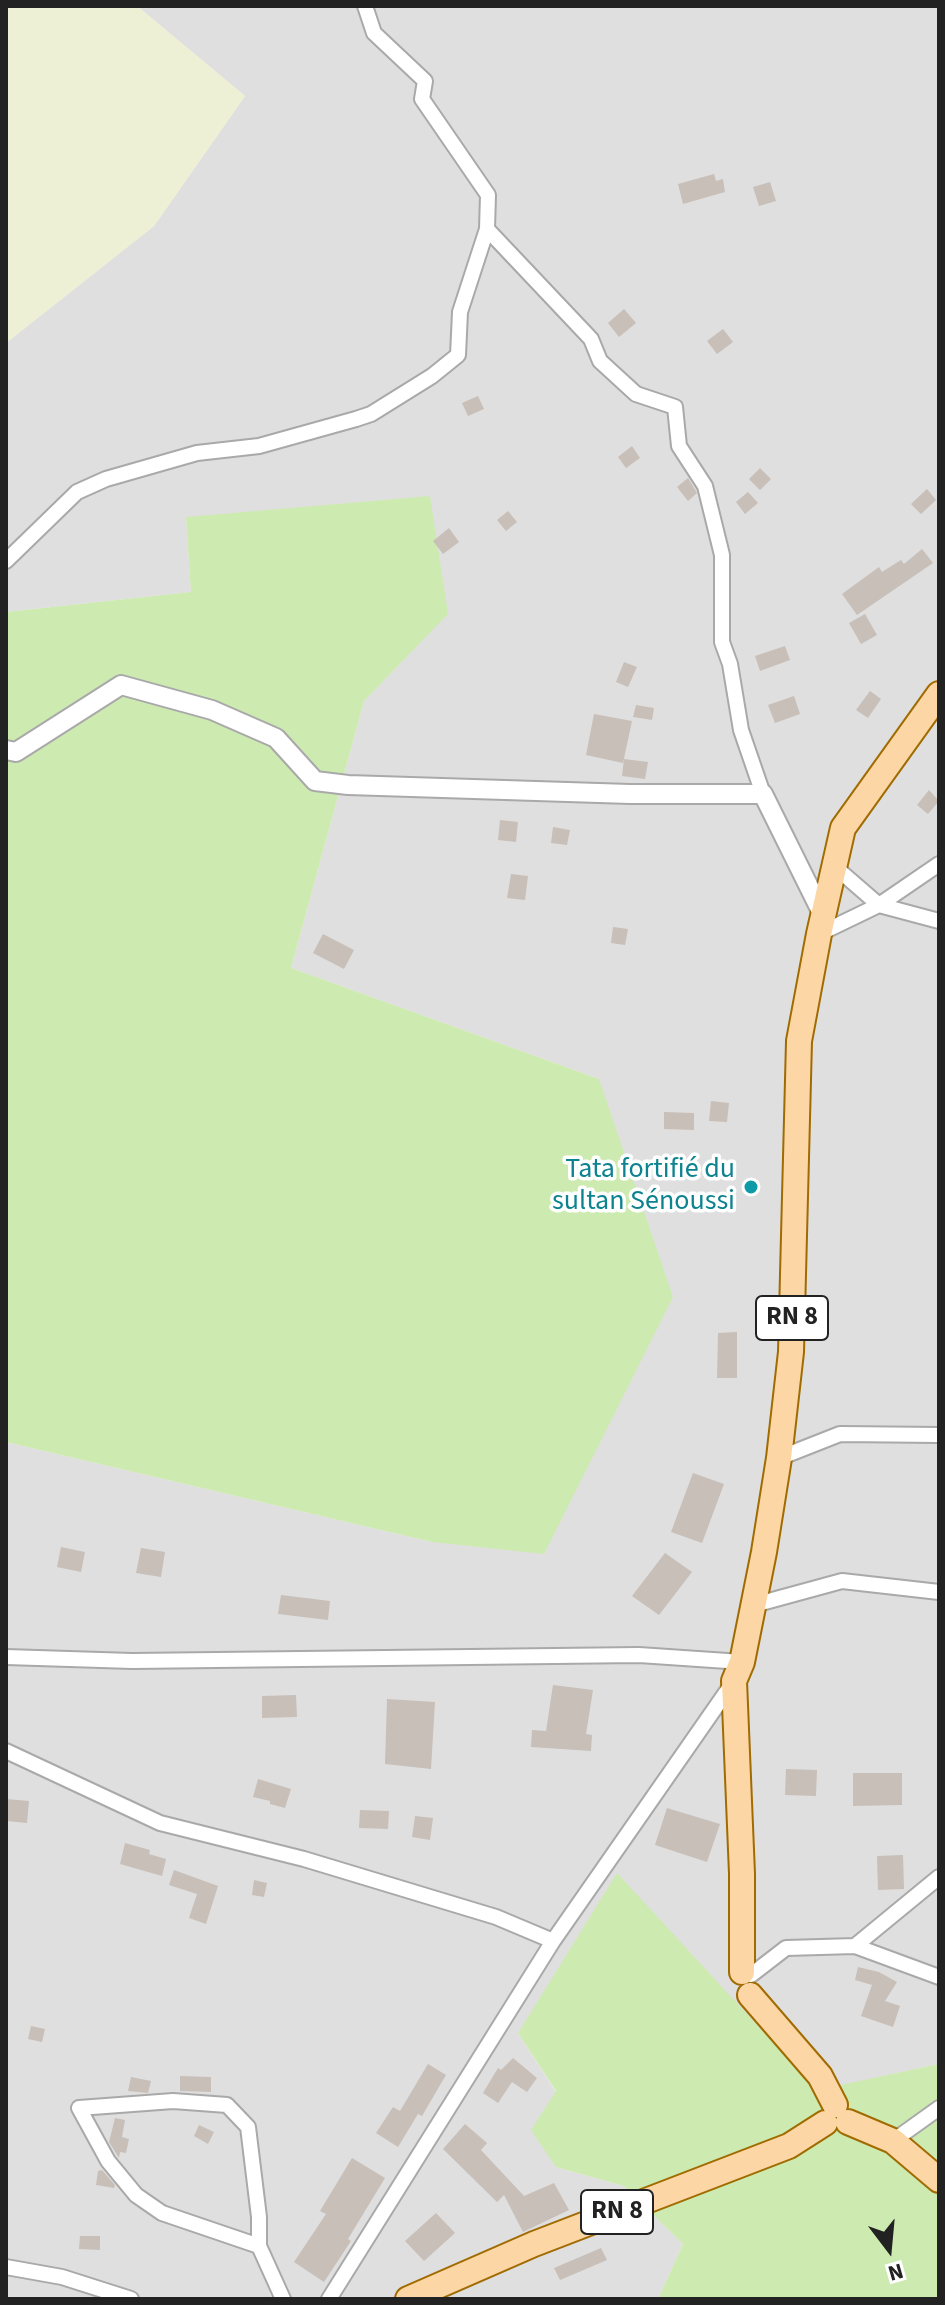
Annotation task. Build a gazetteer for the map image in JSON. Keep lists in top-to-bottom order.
{
  "streets": {
    "main road": ["RN 8"]
  },
  "places": ["Tata fortifié du sultan Sénoussi"],
  "north": "bottom"
}
